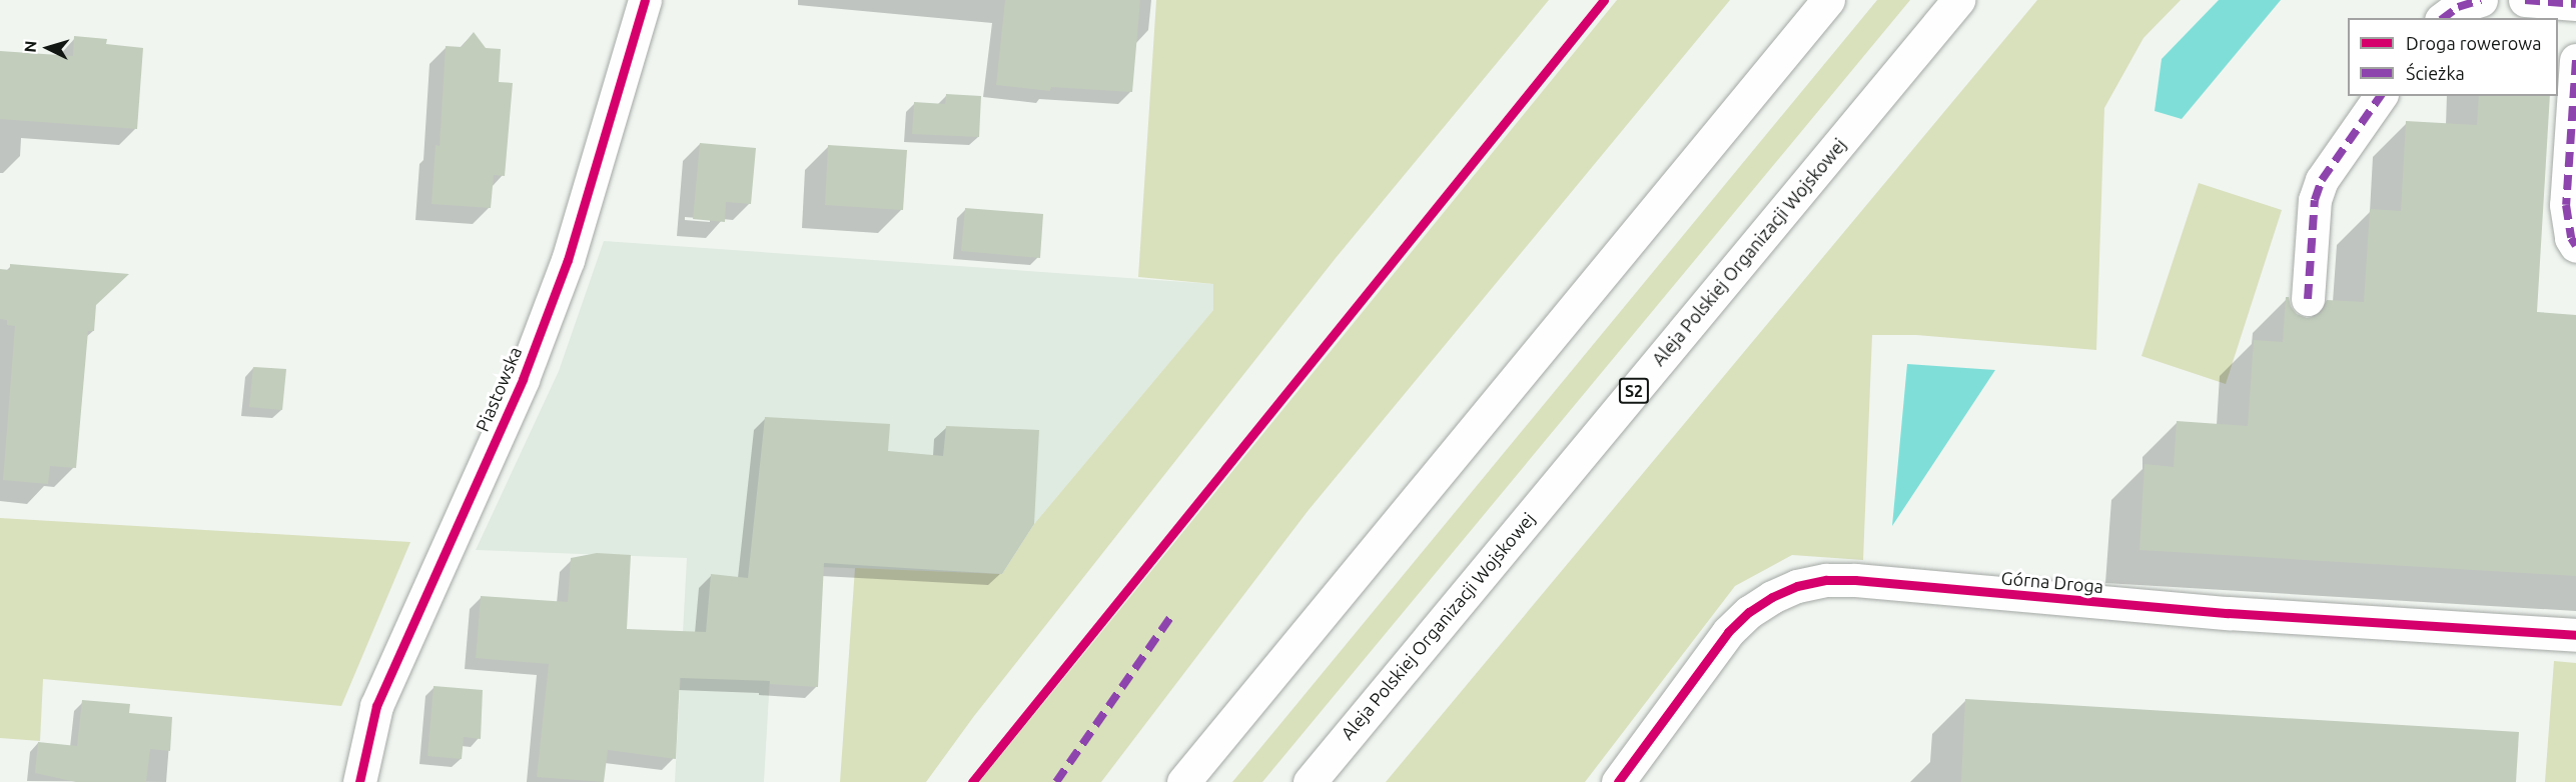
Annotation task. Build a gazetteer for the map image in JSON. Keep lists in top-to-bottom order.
{
  "streets": {
    "main road": [
      "Aleja Polskiej Organizacji Wojskowej",
      "Piastowska",
      "S2",
      "Górna Droga"
    ]
  },
  "legend": ["Droga rowerowa", "Ścieżka"],
  "north": "left"
}
